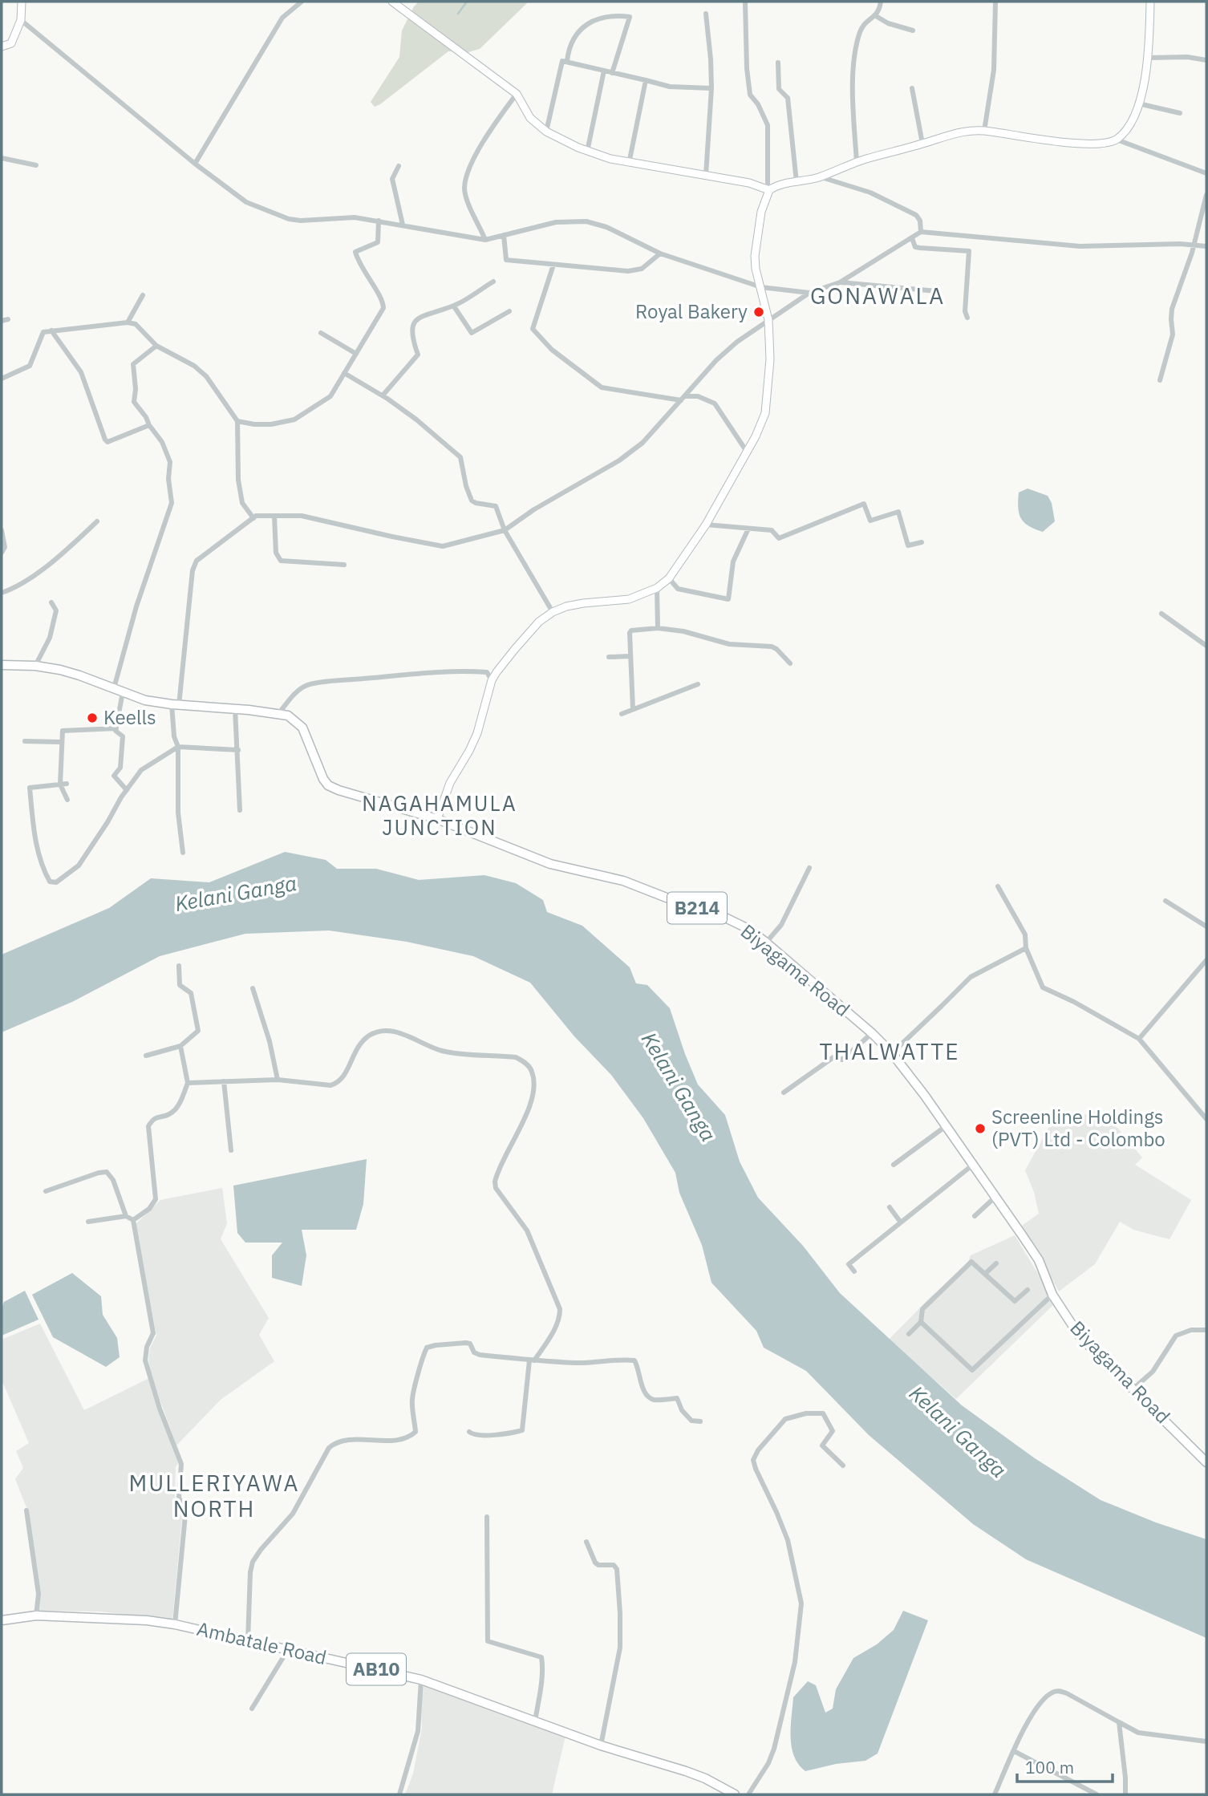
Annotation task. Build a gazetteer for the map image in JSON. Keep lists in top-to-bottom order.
{
  "streets": {
    "main road": [
      "B214",
      "Biyagama Road",
      "Ambatale Road",
      "AB10"
    ]
  },
  "districts": [
    "GONAWALA",
    "NAGAHAMULA JUNCTION",
    "THALWATTE",
    "MULLERIYAWA NORTH"
  ],
  "water": ["Kelani Ganga"],
  "places": ["Royal Bakery", "Keells", "Screenline Holdings (PVT) Ltd - Colombo"],
  "scale_bar": "100 m"
}
